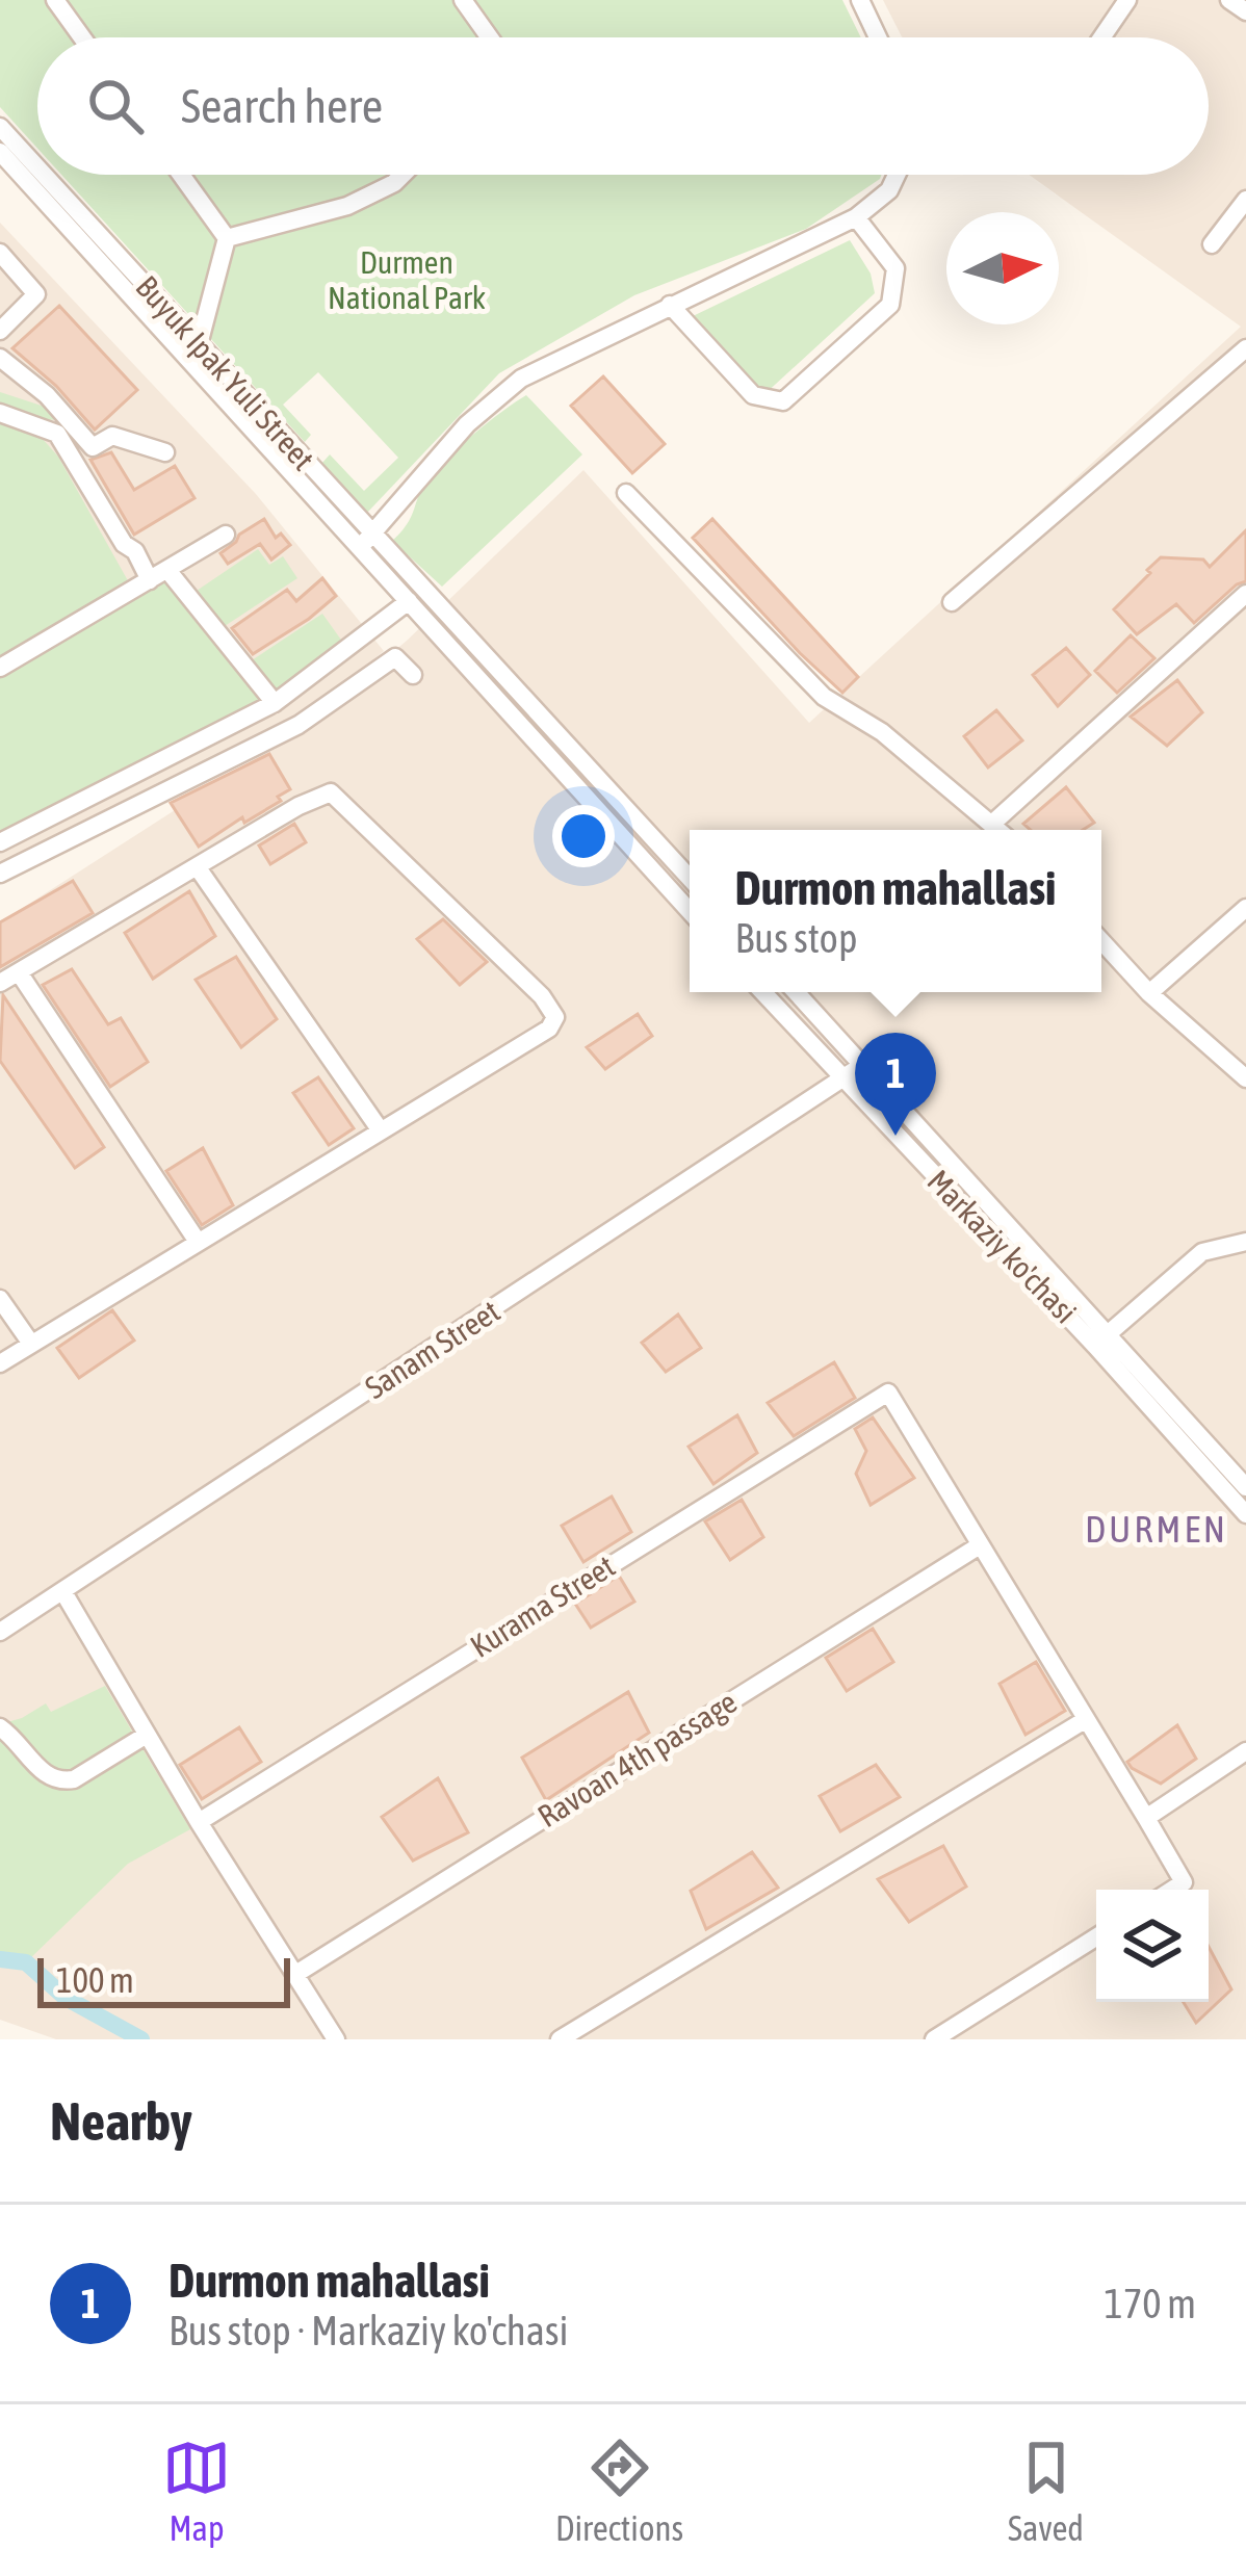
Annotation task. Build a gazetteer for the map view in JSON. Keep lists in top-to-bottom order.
{
  "streets": {
    "street": [
      "Buyuk Ipak Yuli Street",
      "Markaziy ko'chasi",
      "Sanam Street",
      "Kurama Street",
      "Ravoan 4th passage"
    ]
  },
  "crossings": [
    ["Markaziy ko'chasi", "Sanam Street"],
    ["Kurama Street", "Ravoan 4th passage"]
  ],
  "districts": ["DURMEN"],
  "parks": ["Durmen National Park"],
  "scale_bar": "100 m",
  "north": "right",
  "page": {
    "search": "Search here",
    "popup": ["Durmon mahallasi", "Bus stop"],
    "pins": "1",
    "scale": "100 m",
    "heading": "Nearby",
    "list": [
      {
        "mark": "1",
        "name": "Durmon mahallasi",
        "note": "Bus stop · Markaziy ko'chasi",
        "value": "170 m"
      }
    ],
    "nav": ["Map", "Directions", "Saved"]
  }
}
